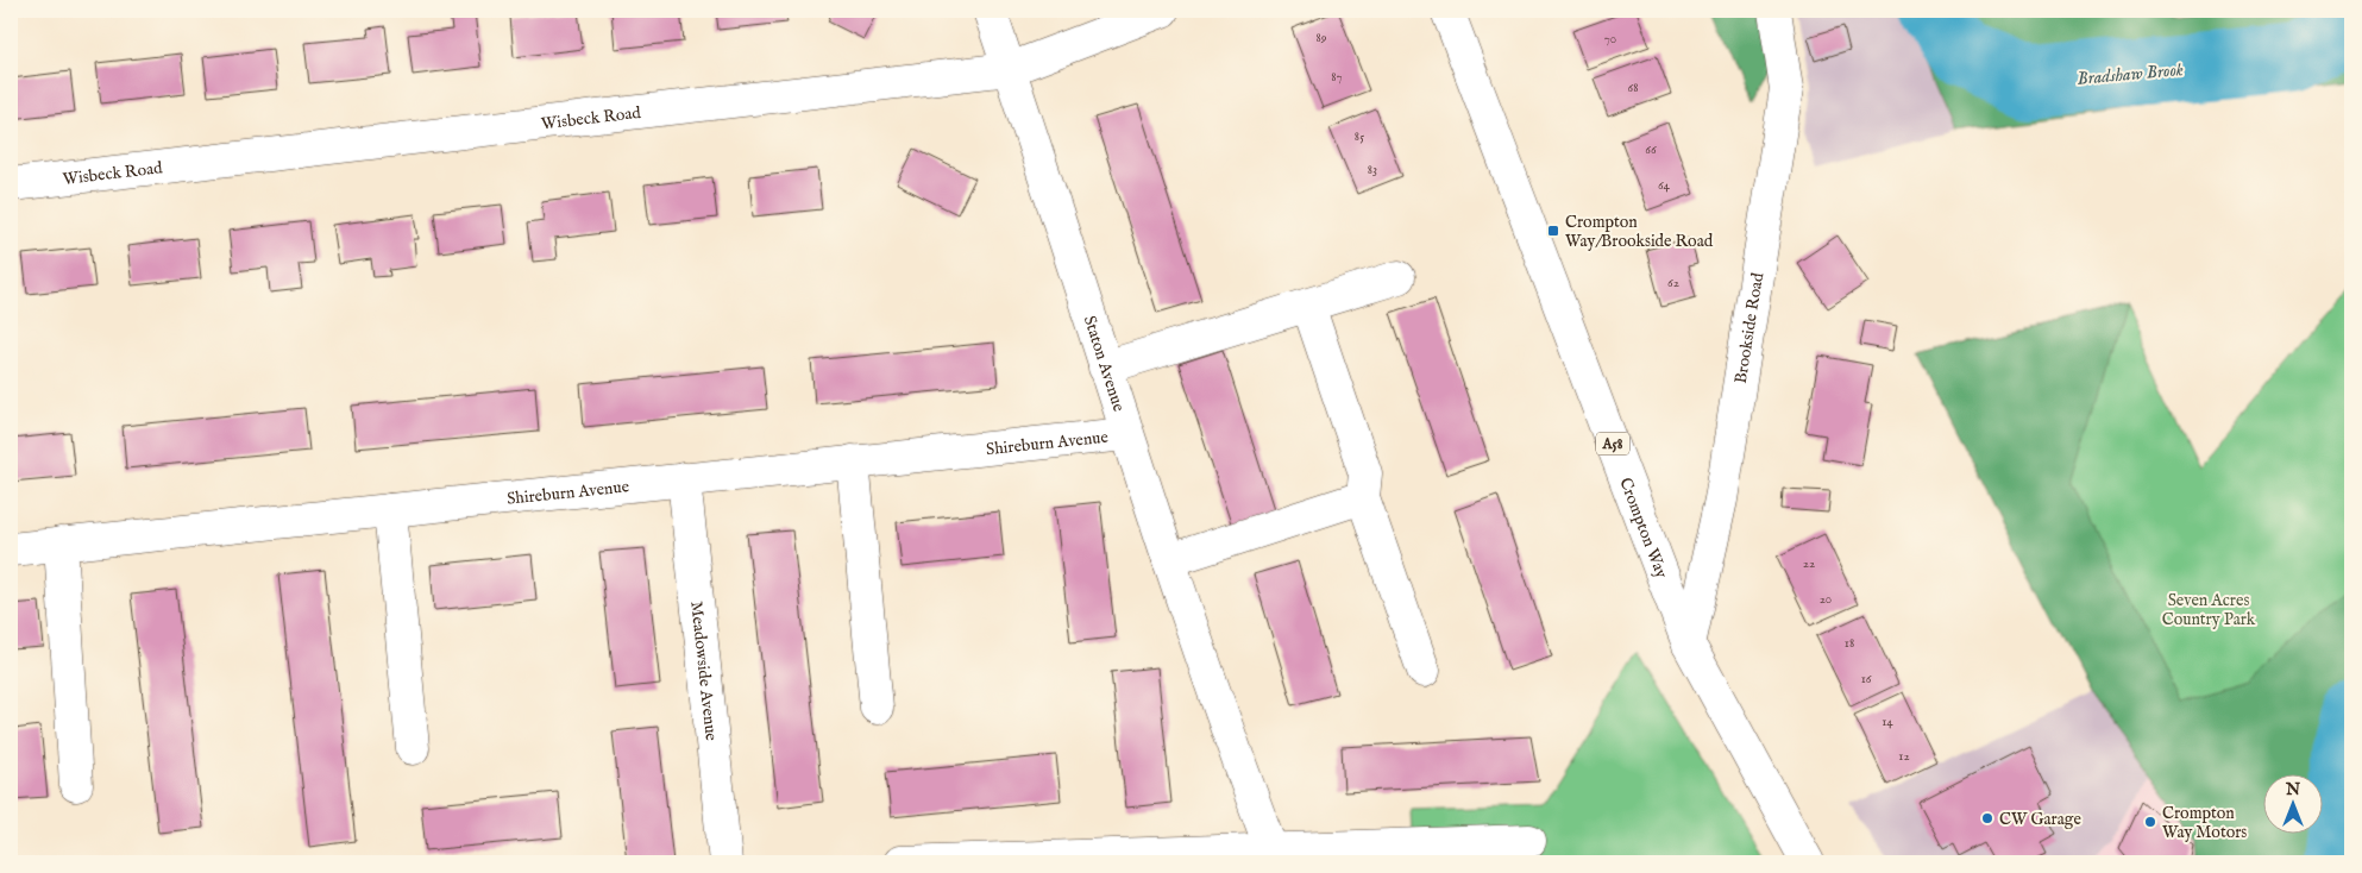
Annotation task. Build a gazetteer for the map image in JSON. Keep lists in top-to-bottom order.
{
  "streets": {
    "main road": [
      "Wisbeck Road",
      "Brookside Road",
      "Staton Avenue",
      "Shireburn Avenue",
      "A58",
      "Crompton Way",
      "Meadowside Avenue"
    ]
  },
  "crossings": [
    ["Wisbeck Road", "Staton Avenue"],
    ["Brookside Road", "Crompton Way"],
    ["Staton Avenue", "Shireburn Avenue"],
    ["Shireburn Avenue", "Meadowside Avenue"]
  ],
  "water": ["Bradshaw Brook"],
  "parks": ["Seven Acres Country Park"],
  "places": {
    "transit": ["Crompton Way/Brookside Road"],
    "other": ["CW Garage", "Crompton Way Motors"]
  },
  "house_numbers": [
    "89",
    "70",
    "87",
    "68",
    "85",
    "66",
    "83",
    "64",
    "62",
    "22",
    "20",
    "18",
    "16",
    "14",
    "12"
  ],
  "north": "top"
}
